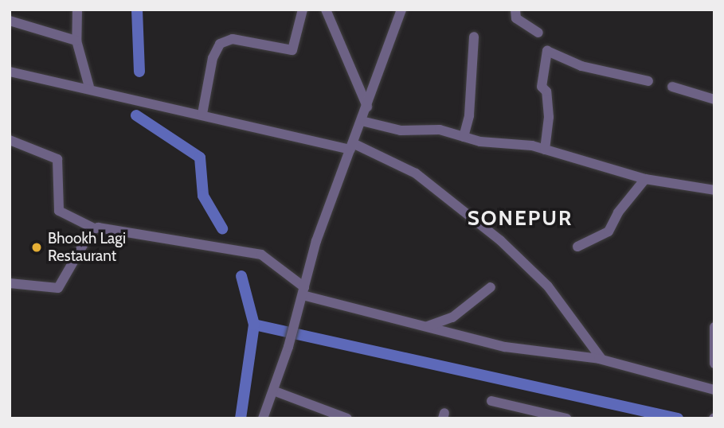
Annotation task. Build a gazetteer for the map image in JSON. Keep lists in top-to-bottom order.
{
  "districts": ["SONEPUR"],
  "places": ["Bhookh Lagi Restaurant"]
}
